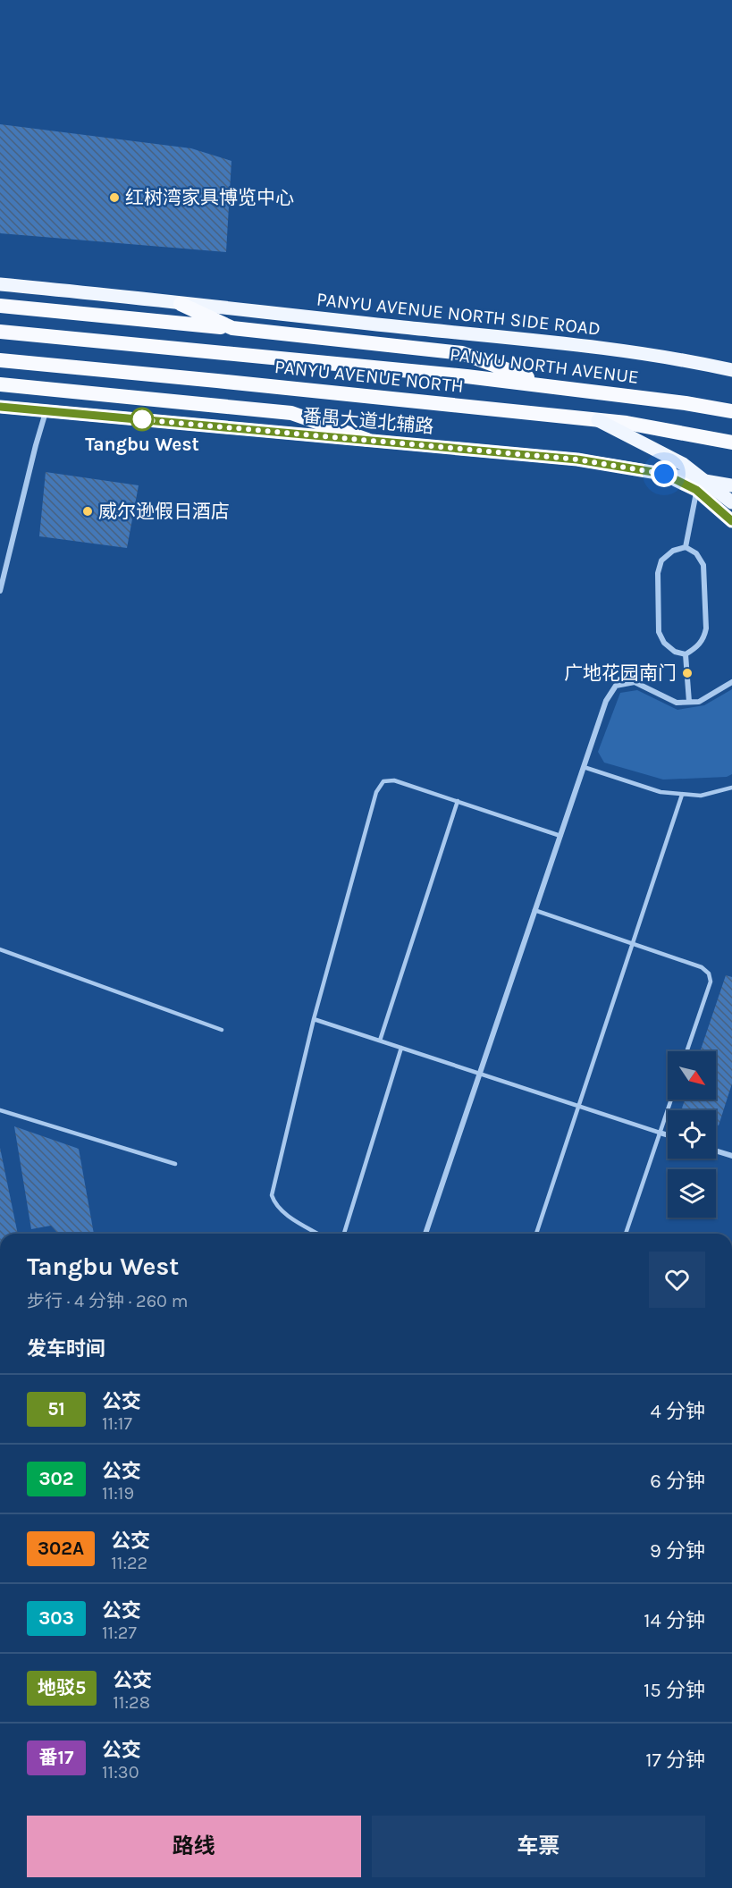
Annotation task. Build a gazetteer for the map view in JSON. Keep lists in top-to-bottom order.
{
  "streets": {
    "highway": ["PANYU NORTH AVENUE", "PANYU AVENUE NORTH"],
    "main road": ["PANYU AVENUE NORTH SIDE ROAD", "番禺大道北辅路"]
  },
  "crossings": [
    ["PANYU NORTH AVENUE", "PANYU AVENUE NORTH"]
  ],
  "places": [
    "红树湾家具博览中心",
    "Tangbu West",
    "威尔逊假日酒店",
    "广地花园南门"
  ],
  "lines": ["bus line 51"],
  "north": "bottom right",
  "page": {
    "heading": [
      ["Tangbu West", "步行 · 4 分钟 · 260 m"],
      "发车时间"
    ],
    "list": [
      {
        "mark": "51",
        "name": "公交",
        "note": "11:17",
        "value": "4 分钟"
      },
      {
        "mark": "302",
        "name": "公交",
        "note": "11:19",
        "value": "6 分钟"
      },
      {
        "mark": "302A",
        "name": "公交",
        "note": "11:22",
        "value": "9 分钟"
      },
      {
        "mark": "303",
        "name": "公交",
        "note": "11:27",
        "value": "14 分钟"
      },
      {
        "mark": "地驳5",
        "name": "公交",
        "note": "11:28",
        "value": "15 分钟"
      },
      {
        "mark": "番17",
        "name": "公交",
        "note": "11:30",
        "value": "17 分钟"
      }
    ],
    "buttons": ["路线", "车票"]
  }
}
